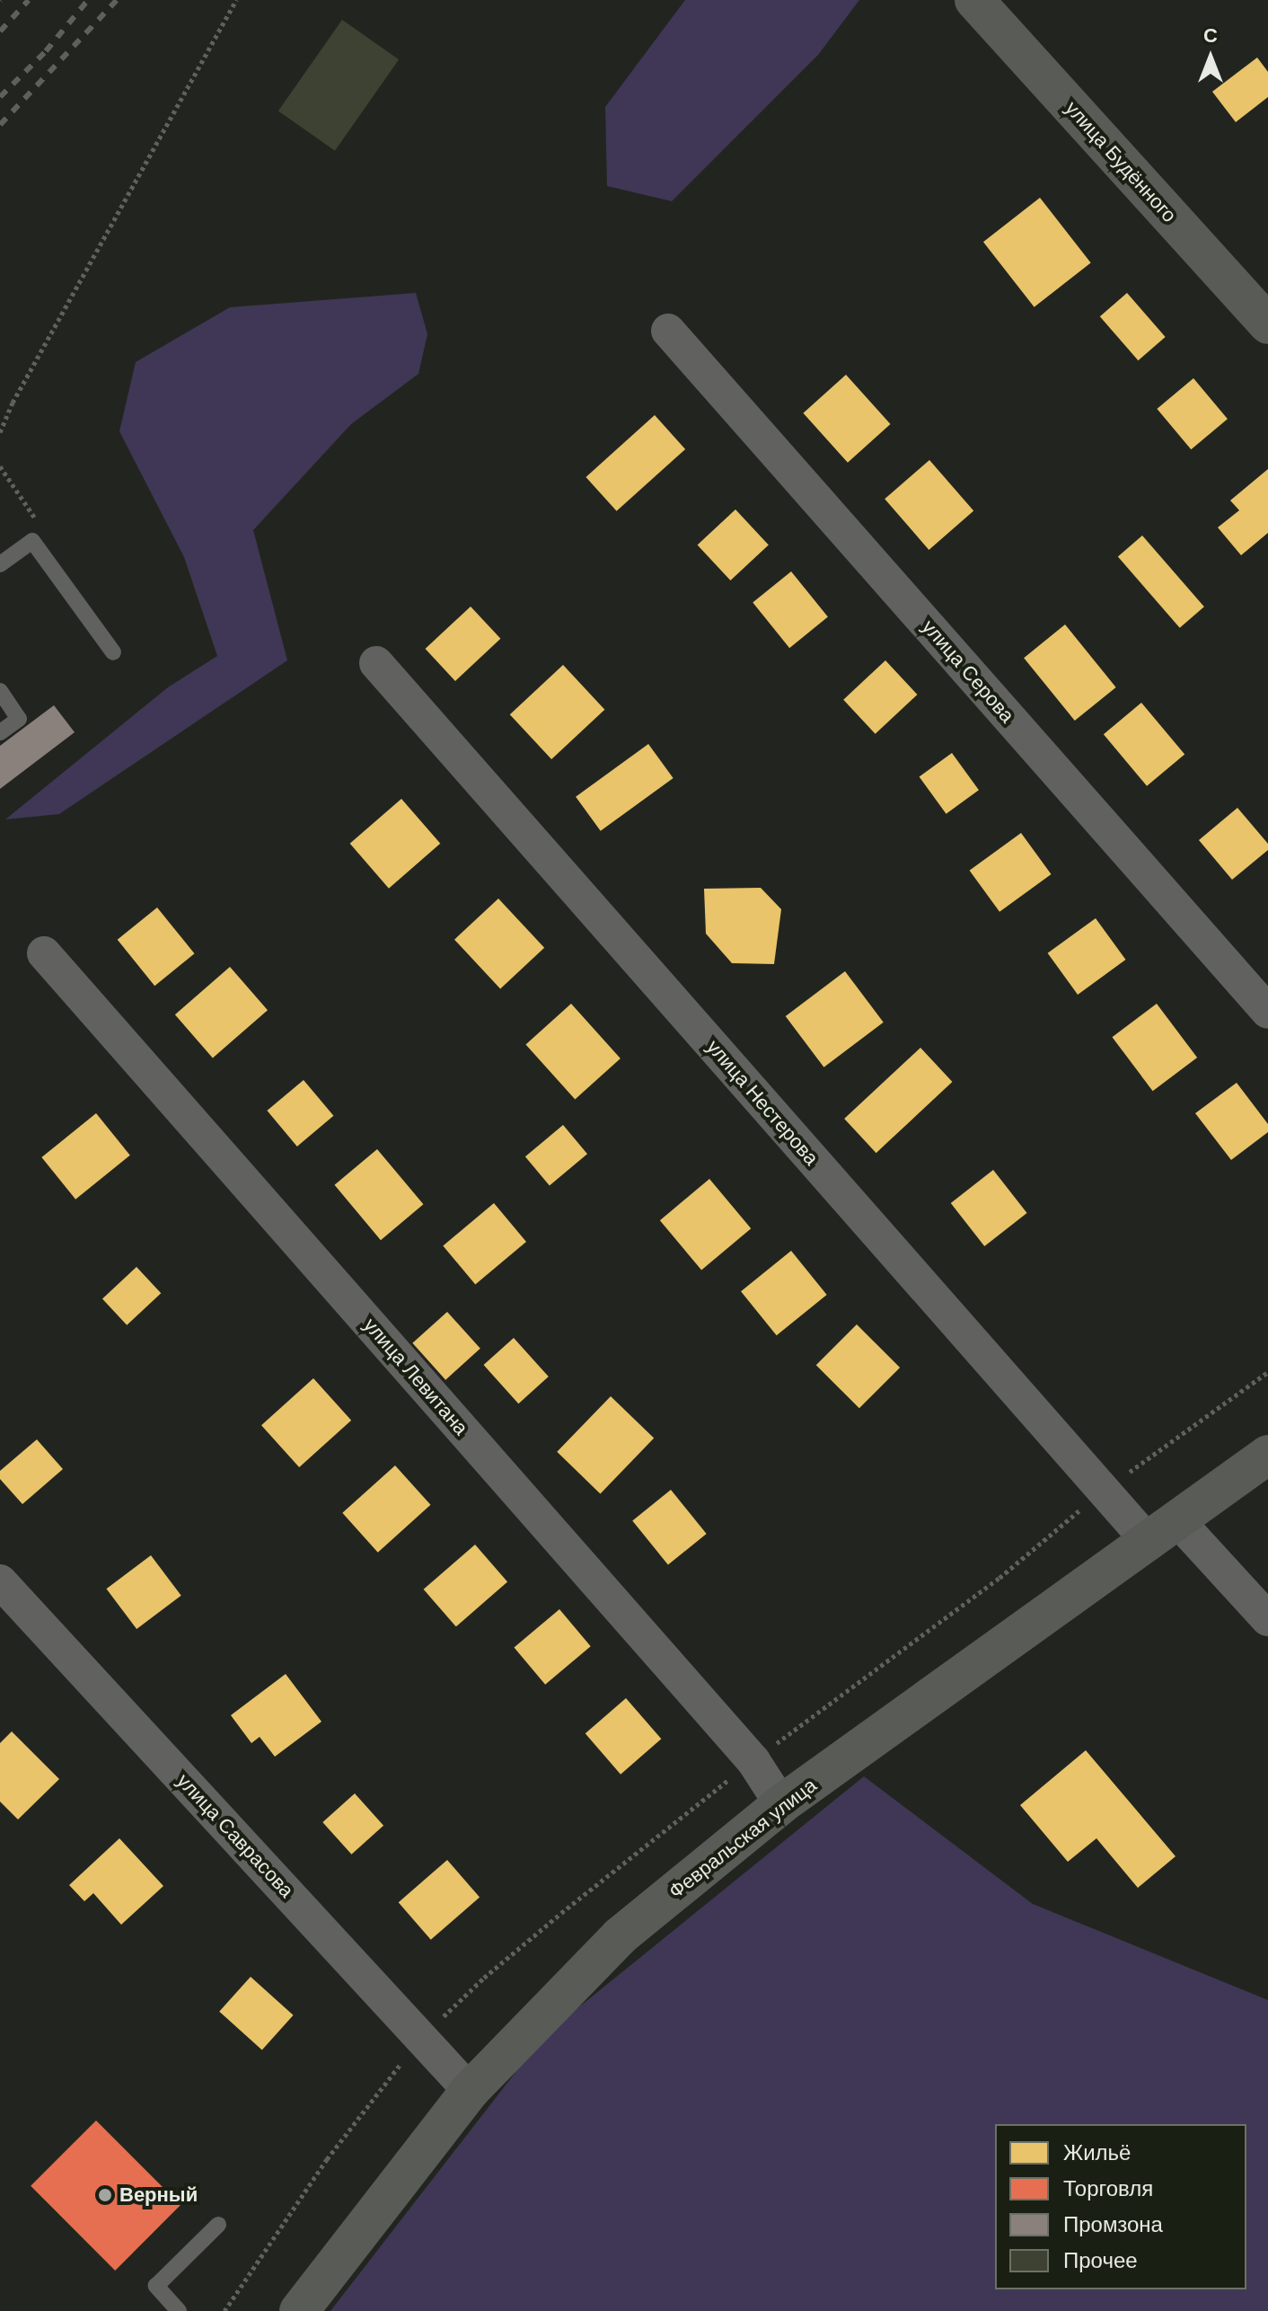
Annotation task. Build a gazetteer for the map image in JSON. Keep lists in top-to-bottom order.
{
  "streets": {
    "main road": ["улица Будённого", "Февральская улица"],
    "street": [
      "улица Серова",
      "улица Нестерова",
      "улица Левитана",
      "улица Саврасова"
    ]
  },
  "crossings": [
    ["улица Нестерова", "Февральская улица"],
    ["улица Левитана", "Февральская улица"],
    ["улица Саврасова", "Февральская улица"]
  ],
  "places": ["Верный"],
  "legend": [
    "Жильё",
    "Торговля",
    "Промзона",
    "Прочее"
  ],
  "north": "top"
}
